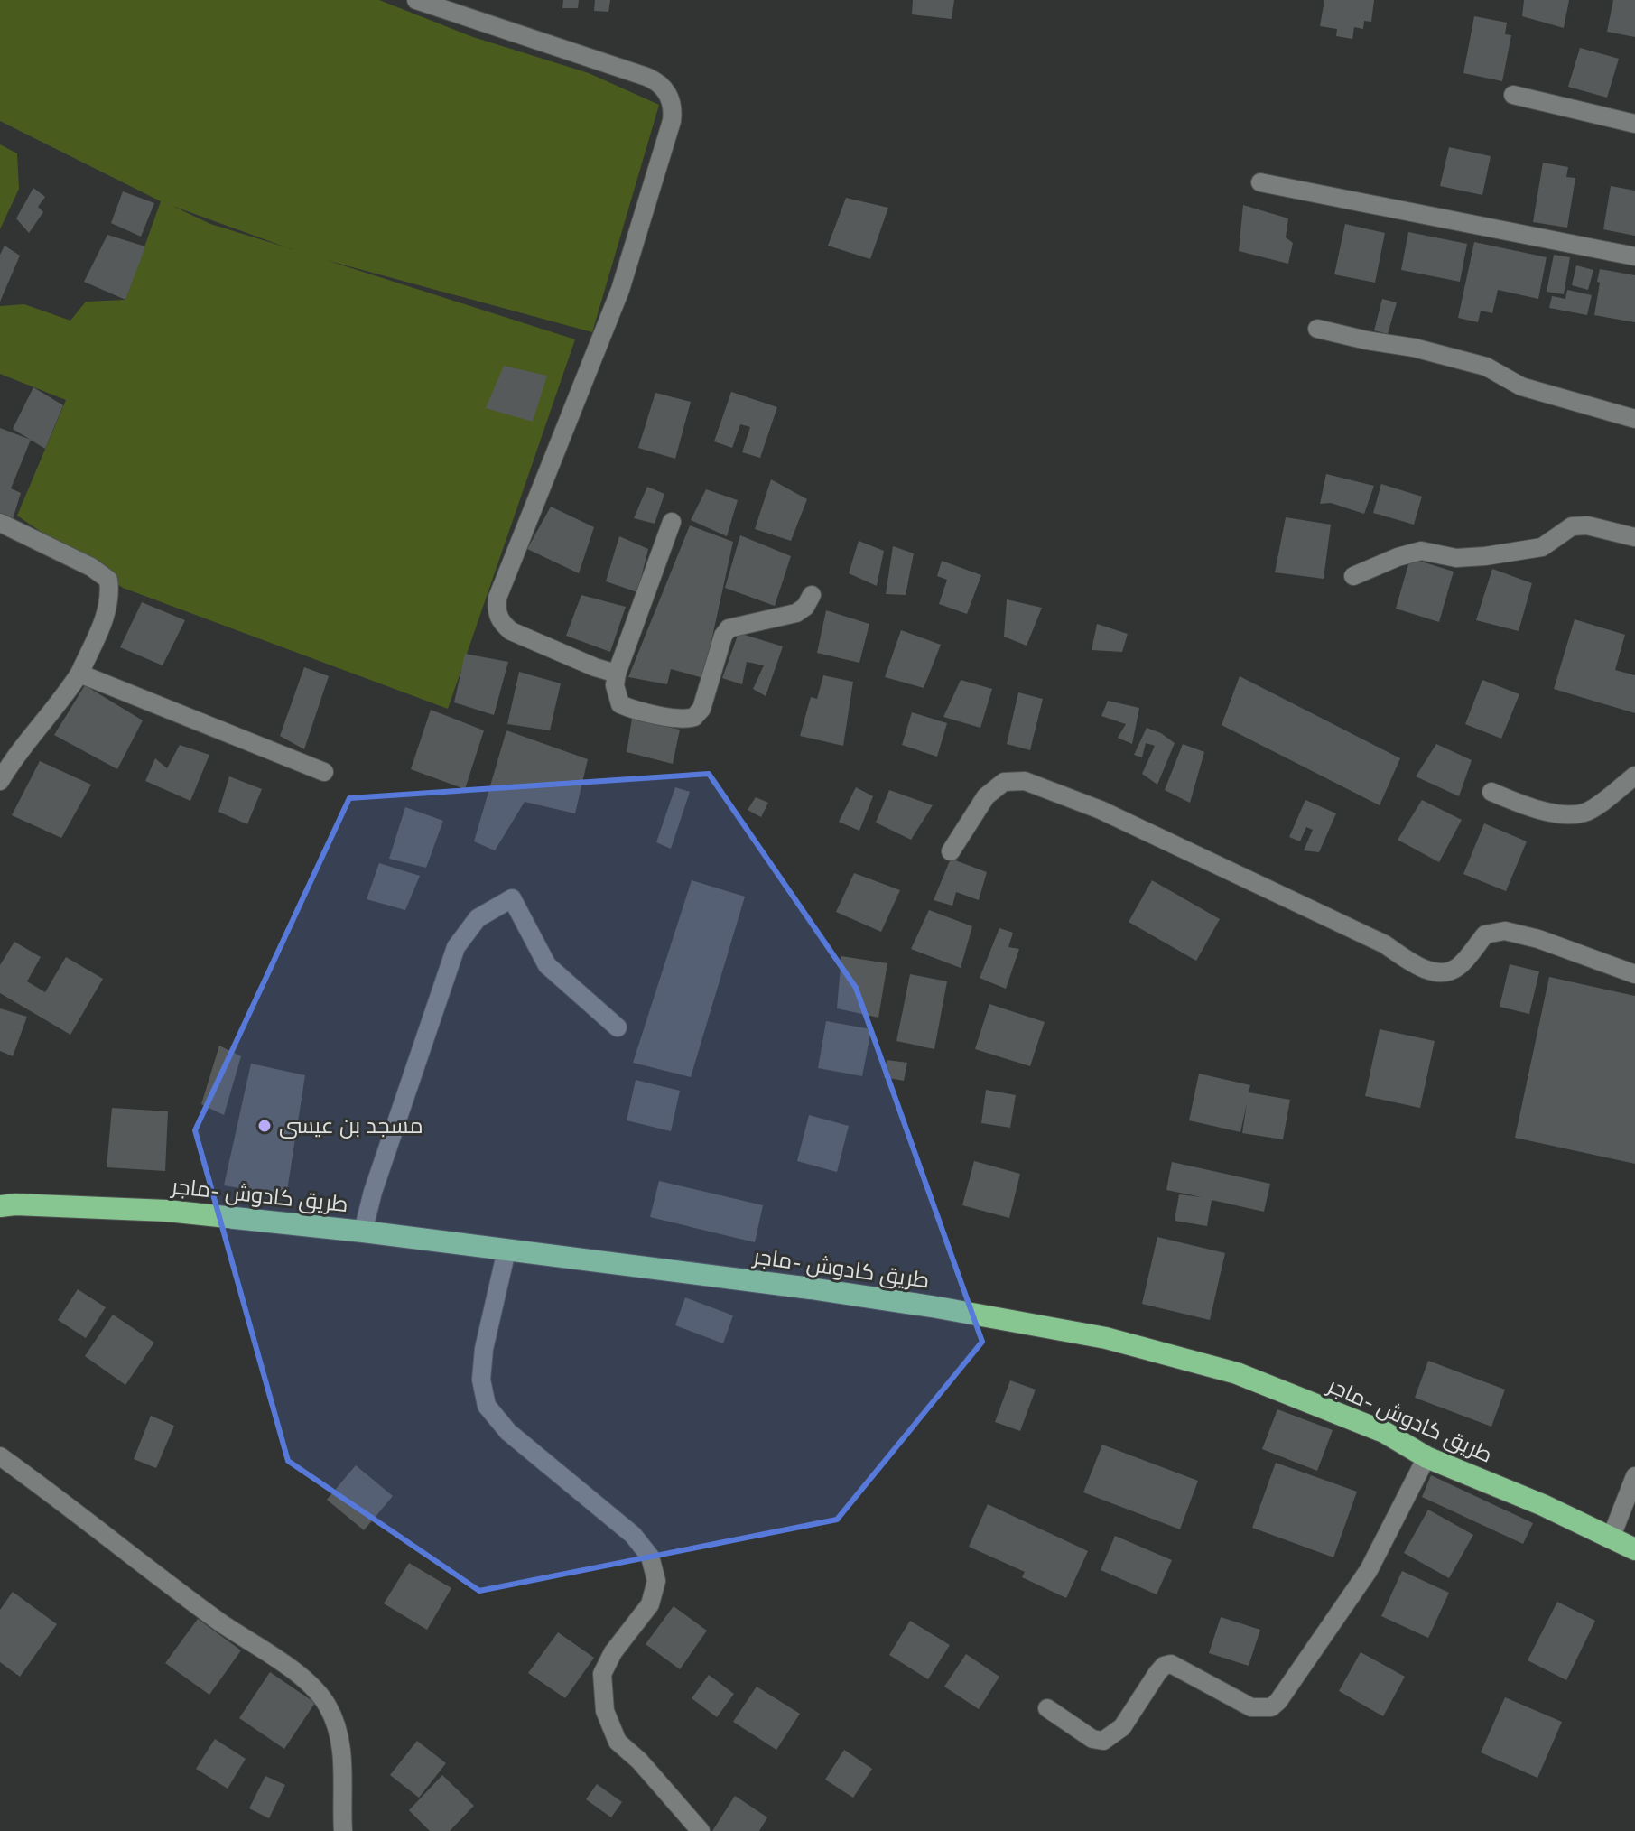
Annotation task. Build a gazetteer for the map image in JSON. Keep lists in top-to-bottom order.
{
  "streets": {
    "highway": ["طريق كادوش -ماجر"]
  },
  "places": ["مسجد بن عيسى"]
}
